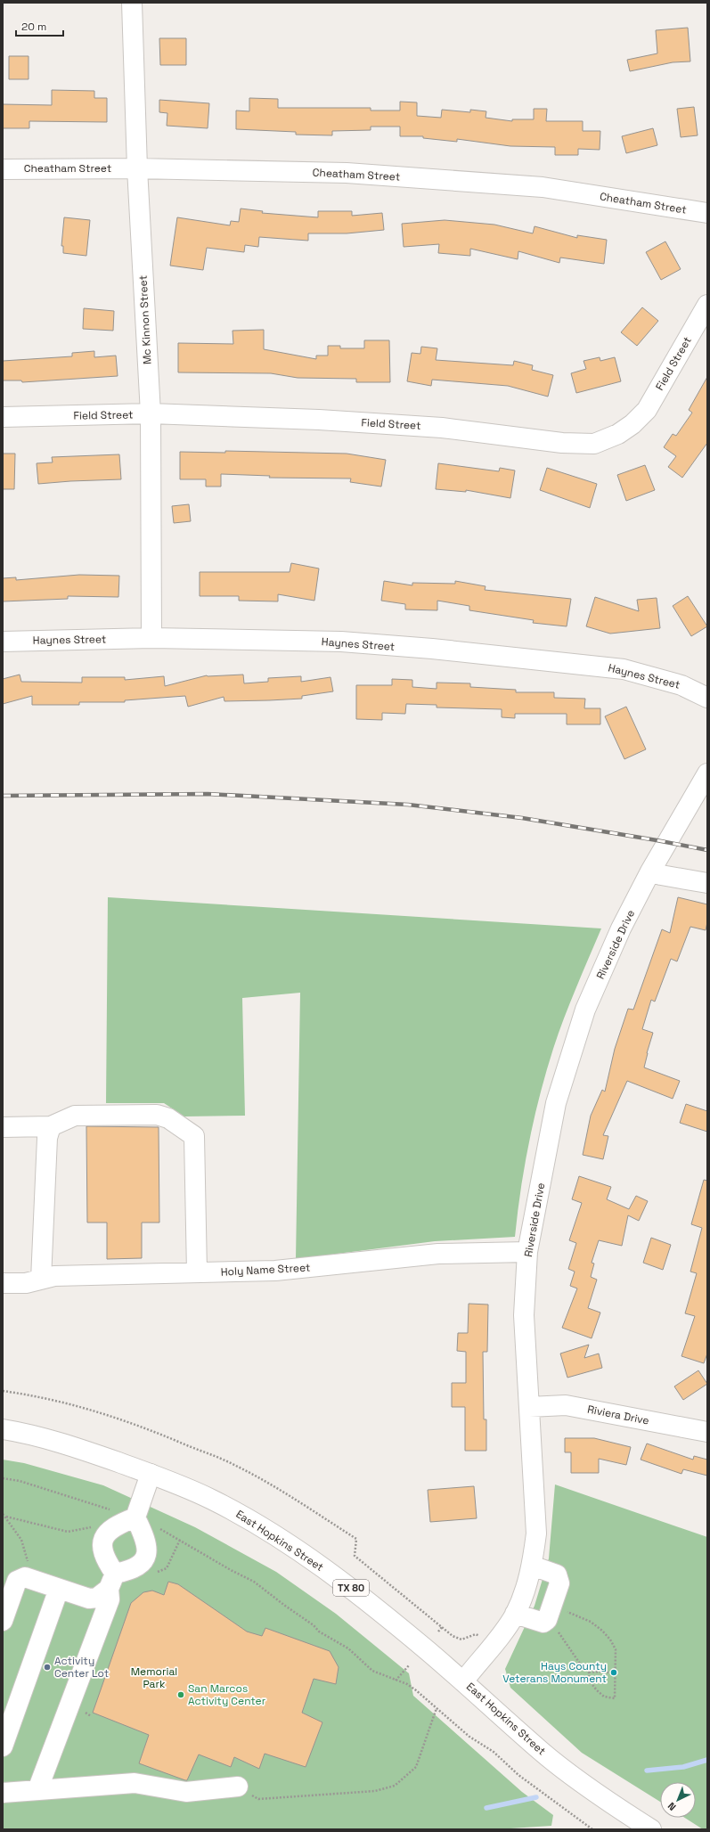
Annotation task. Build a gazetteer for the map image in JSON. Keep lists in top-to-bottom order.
{
  "streets": {
    "street": [
      "Cheatham Street",
      "Mc Kinnon Street",
      "Field Street",
      "Haynes Street",
      "Riverside Drive",
      "Holy Name Street",
      "Riviera Drive",
      "East Hopkins Street",
      "TX 80"
    ]
  },
  "crossings": [
    ["Cheatham Street", "Mc Kinnon Street"],
    ["Mc Kinnon Street", "Field Street"],
    ["Mc Kinnon Street", "Haynes Street"],
    ["Riverside Drive", "Holy Name Street"],
    ["Riverside Drive", "Riviera Drive"],
    ["Riverside Drive", "East Hopkins Street"]
  ],
  "parks": ["Memorial Park"],
  "places": ["Activity Center Lot", "Hays County Veterans Monument", "San Marcos Activity Center"],
  "scale_bar": "20 m",
  "north": "bottom left"
}
